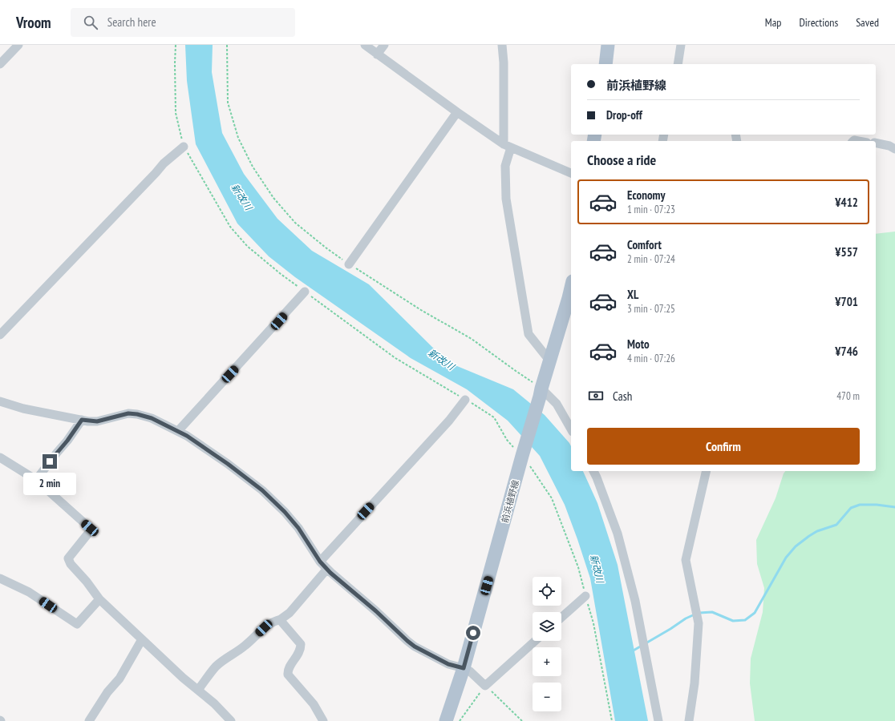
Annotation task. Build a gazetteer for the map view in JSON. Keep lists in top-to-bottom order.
{
  "streets": {
    "main road": ["前浜植野線"]
  },
  "water": ["新改川"],
  "page": {
    "header": "Vroom",
    "search": "Search here",
    "nav": ["Map", "Directions", "Saved"],
    "banner": ["前浜植野線", "Drop-off"],
    "heading": "Choose a ride",
    "list": [
      {
        "name": "Economy",
        "note": "1 min · 07:23",
        "value": "¥412"
      },
      {
        "name": "Comfort",
        "note": "2 min · 07:24",
        "value": "¥557"
      },
      {
        "name": "XL",
        "note": "3 min · 07:25",
        "value": "¥701"
      },
      {
        "name": "Moto",
        "note": "4 min · 07:26",
        "value": "¥746"
      }
    ],
    "pay": ["Cash", "470 m"],
    "buttons": "Confirm",
    "bubble": "2 min",
    "map_buttons": ["+", "−"]
  }
}
